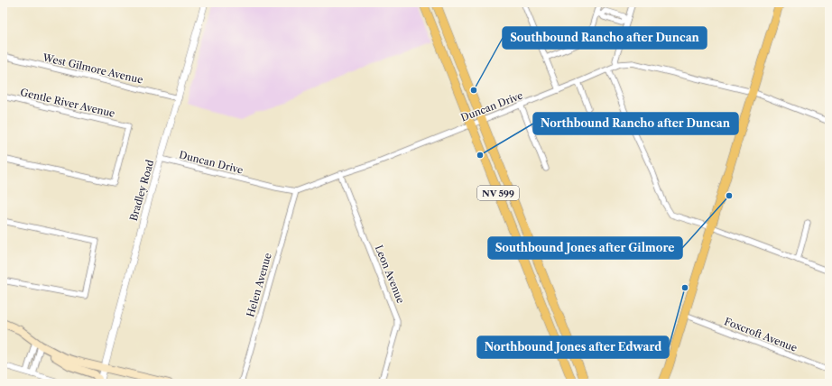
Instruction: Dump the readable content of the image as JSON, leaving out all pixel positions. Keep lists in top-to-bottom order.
{
  "streets": {
    "main road": ["NV 599"],
    "street": [
      "West Gilmore Avenue",
      "Gentle River Avenue",
      "Duncan Drive",
      "Bradley Road",
      "Leon Avenue",
      "Helen Avenue",
      "Foxcroft Avenue"
    ]
  },
  "crossings": [
    ["West Gilmore Avenue", "Bradley Road"],
    ["Duncan Drive", "Bradley Road"],
    ["Duncan Drive", "NV 599"],
    ["Duncan Drive", "Leon Avenue"],
    ["Duncan Drive", "Helen Avenue"]
  ],
  "places": [
    "Southbound Rancho after Duncan",
    "Northbound Rancho after Duncan",
    "Southbound Jones after Gilmore",
    "Northbound Jones after Edward"
  ]
}
